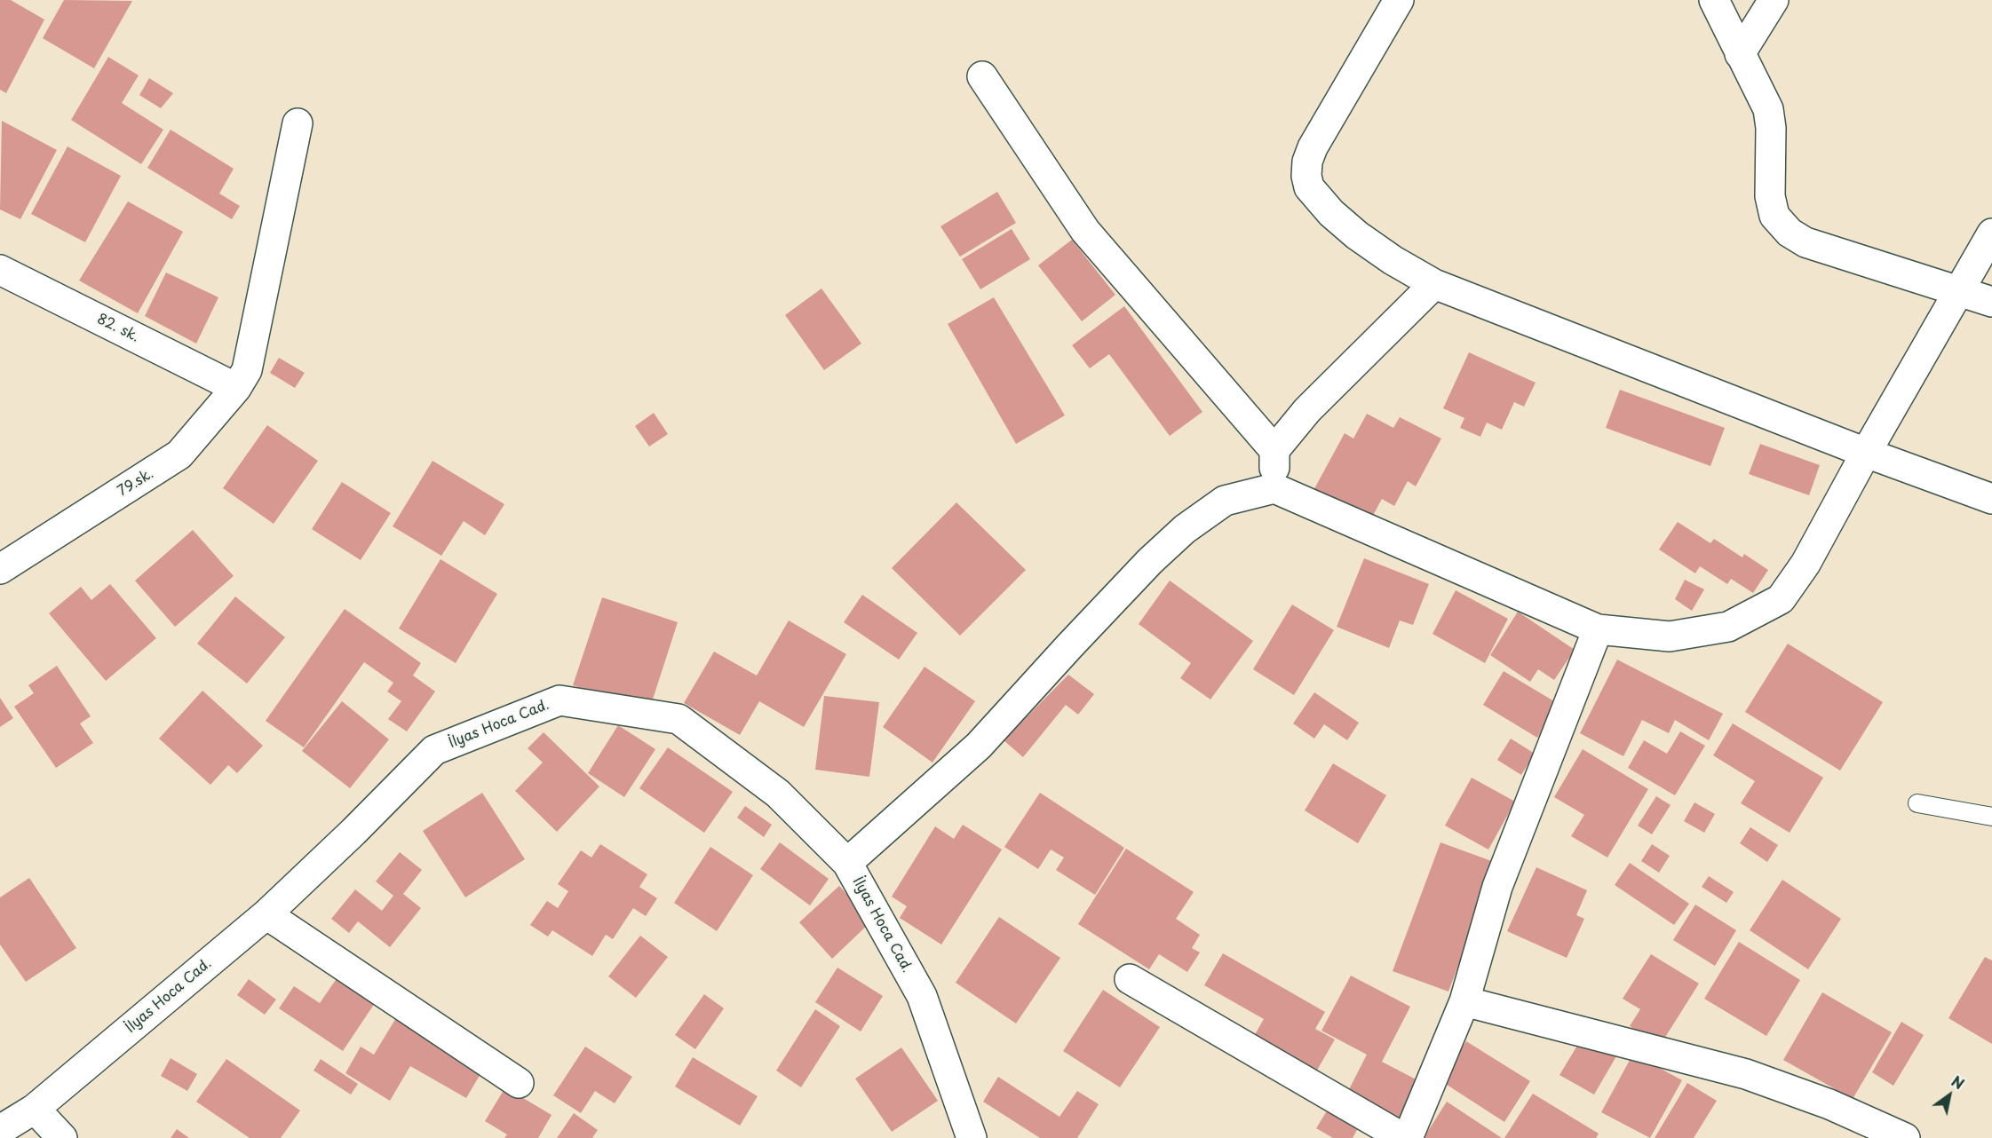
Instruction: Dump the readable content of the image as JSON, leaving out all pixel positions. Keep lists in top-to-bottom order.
{
  "streets": {
    "street": ["82. sk.", "79.sk.", "İlyas Hoca Cad."]
  },
  "crossings": [
    ["82. sk.", "79.sk."]
  ],
  "north": "top right"
}
